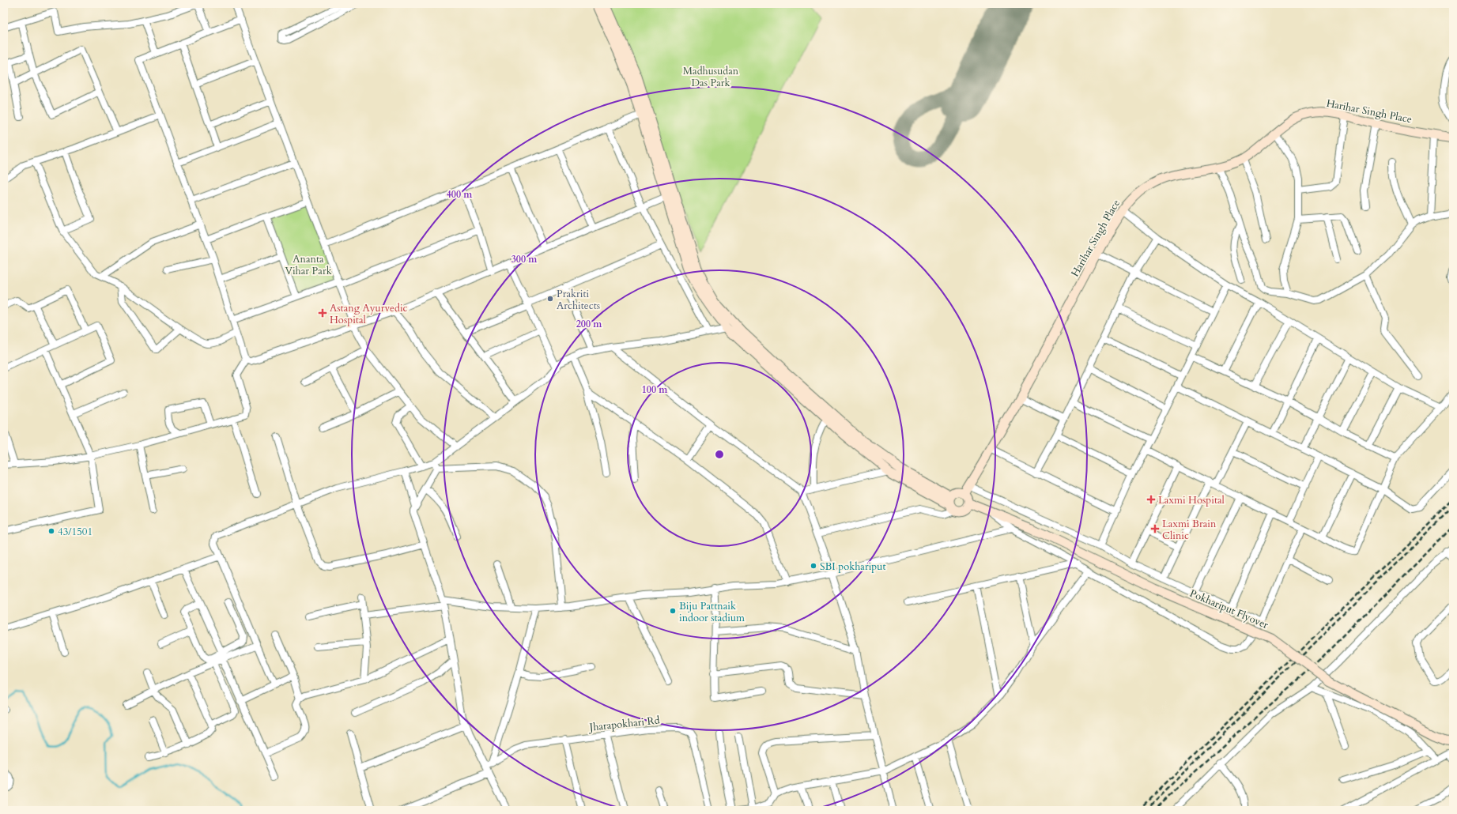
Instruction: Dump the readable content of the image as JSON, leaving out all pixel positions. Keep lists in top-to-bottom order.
{
  "streets": {
    "main road": ["Harihar Singh Place", "Pokhariput Flyover"],
    "street": ["Jharapokhari Rd"]
  },
  "parks": ["Madhusudan Das Park", "Ananta Vihar Park"],
  "places": {
    "other": [
      "Prakriti Architects",
      "43/1501",
      "SBI pokhariput",
      "Biju Pattnaik indoor stadium"
    ],
    "health": ["Astang Ayurvedic Hospital", "Laxmi Hospital", "Laxmi Brain Clinic"]
  },
  "rings": [
    "400 m",
    "300 m",
    "200 m",
    "100 m"
  ]
}
